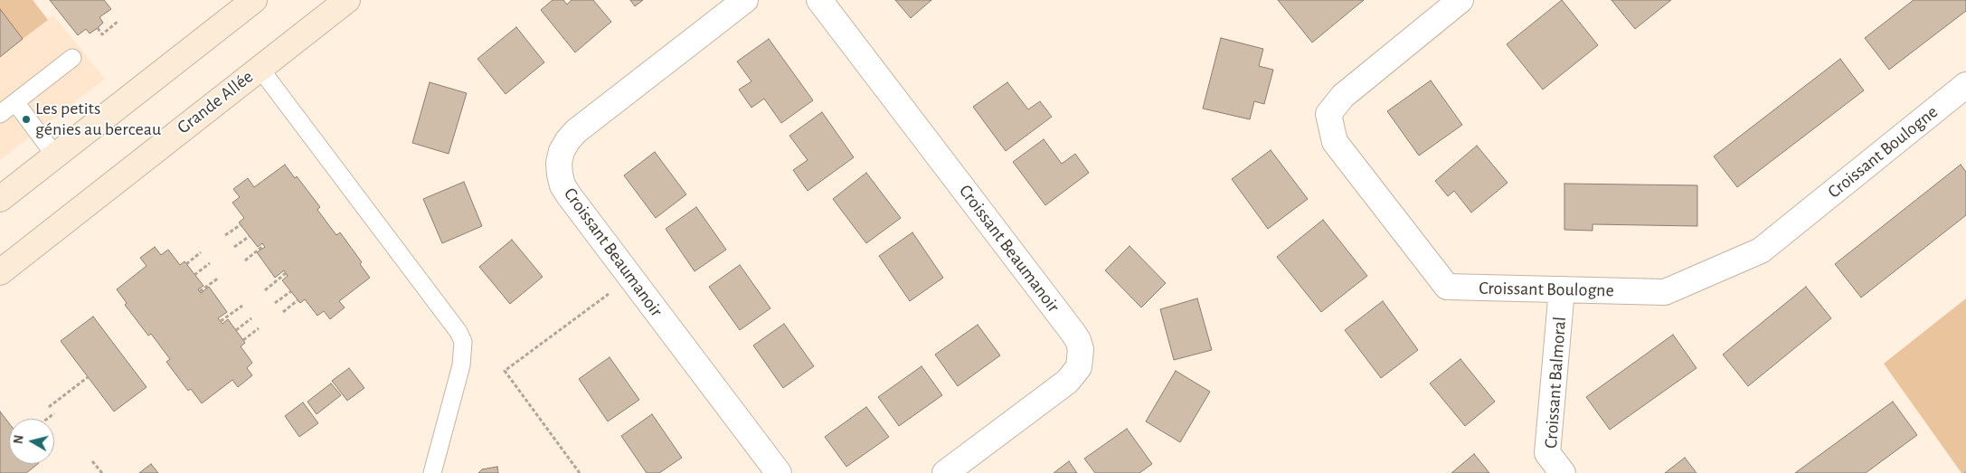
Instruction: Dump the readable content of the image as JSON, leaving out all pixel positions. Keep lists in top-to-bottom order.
{
  "streets": {
    "main road": ["Grande Allée"],
    "street": ["Croissant Boulogne", "Croissant Beaumanoir", "Croissant Balmoral"]
  },
  "crossings": [
    ["Croissant Boulogne", "Croissant Balmoral"]
  ],
  "places": ["Les petits génies au berceau"],
  "north": "left"
}
